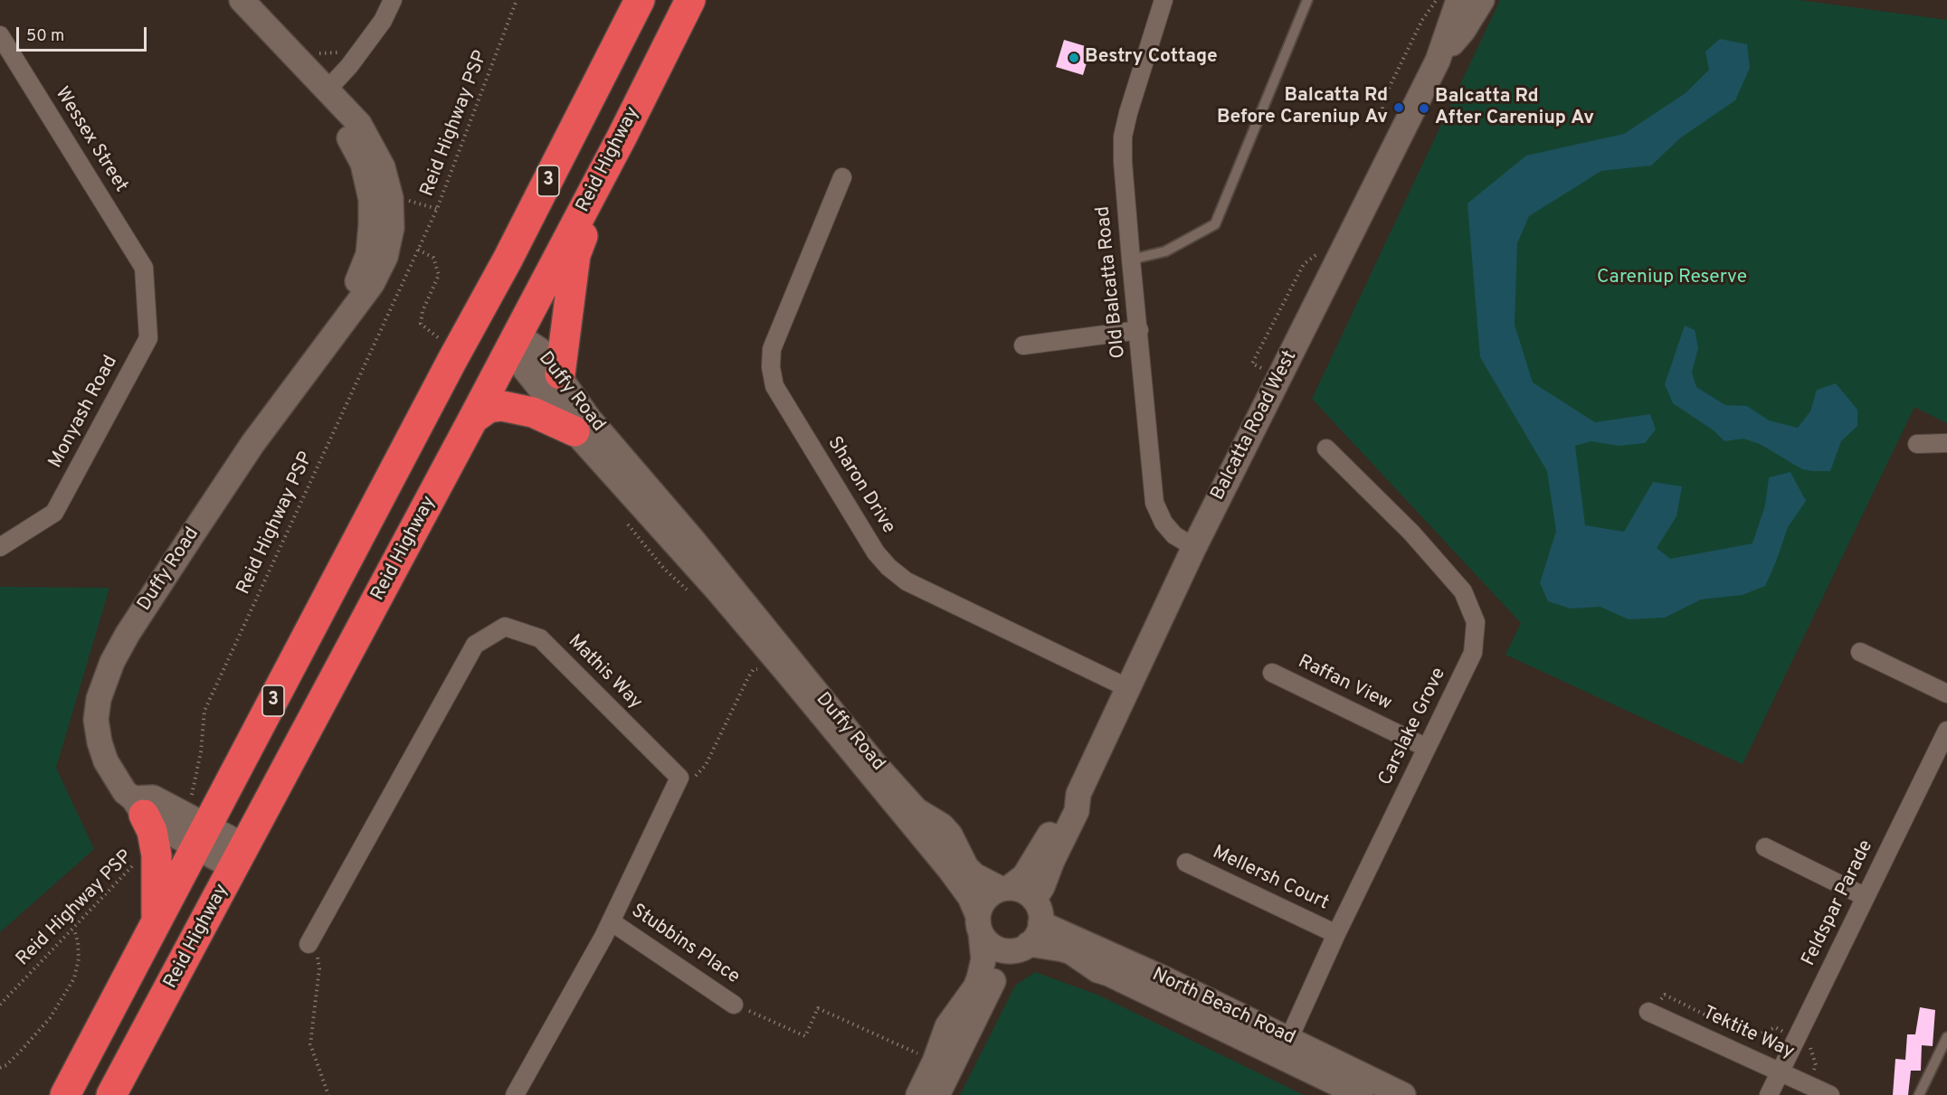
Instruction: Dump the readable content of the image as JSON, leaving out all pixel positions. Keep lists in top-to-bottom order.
{
  "streets": {
    "highway": ["Reid Highway", "3"],
    "main road": ["Duffy Road", "Balcatta Road West", "North Beach Road"],
    "street": [
      "Wessex Street",
      "Old Balcatta Road",
      "Monyash Road",
      "Sharon Drive",
      "Mathis Way",
      "Raffan View",
      "Carslake Grove",
      "Mellersh Court",
      "Feldspar Parade",
      "Stubbins Place",
      "Tektite Way"
    ],
    "path": ["Reid Highway PSP"]
  },
  "crossings": [
    ["Reid Highway PSP", "3"],
    ["Reid Highway PSP", "Duffy Road"],
    ["Wessex Street", "Monyash Road"],
    ["Reid Highway", "Duffy Road"],
    ["3", "Duffy Road"],
    ["Old Balcatta Road", "Balcatta Road West"],
    ["Duffy Road", "Balcatta Road West"],
    ["Duffy Road", "North Beach Road"],
    ["Balcatta Road West", "Sharon Drive"],
    ["Balcatta Road West", "North Beach Road"],
    ["Raffan View", "Carslake Grove"],
    ["Carslake Grove", "Mellersh Court"],
    ["Carslake Grove", "North Beach Road"],
    ["Feldspar Parade", "Tektite Way"]
  ],
  "parks": ["Careniup Reserve"],
  "places": ["Bestry Cottage", "Balcatta Rd Before Careniup Av", "Balcatta Rd After Careniup Av"],
  "scale_bar": "50 m"
}
